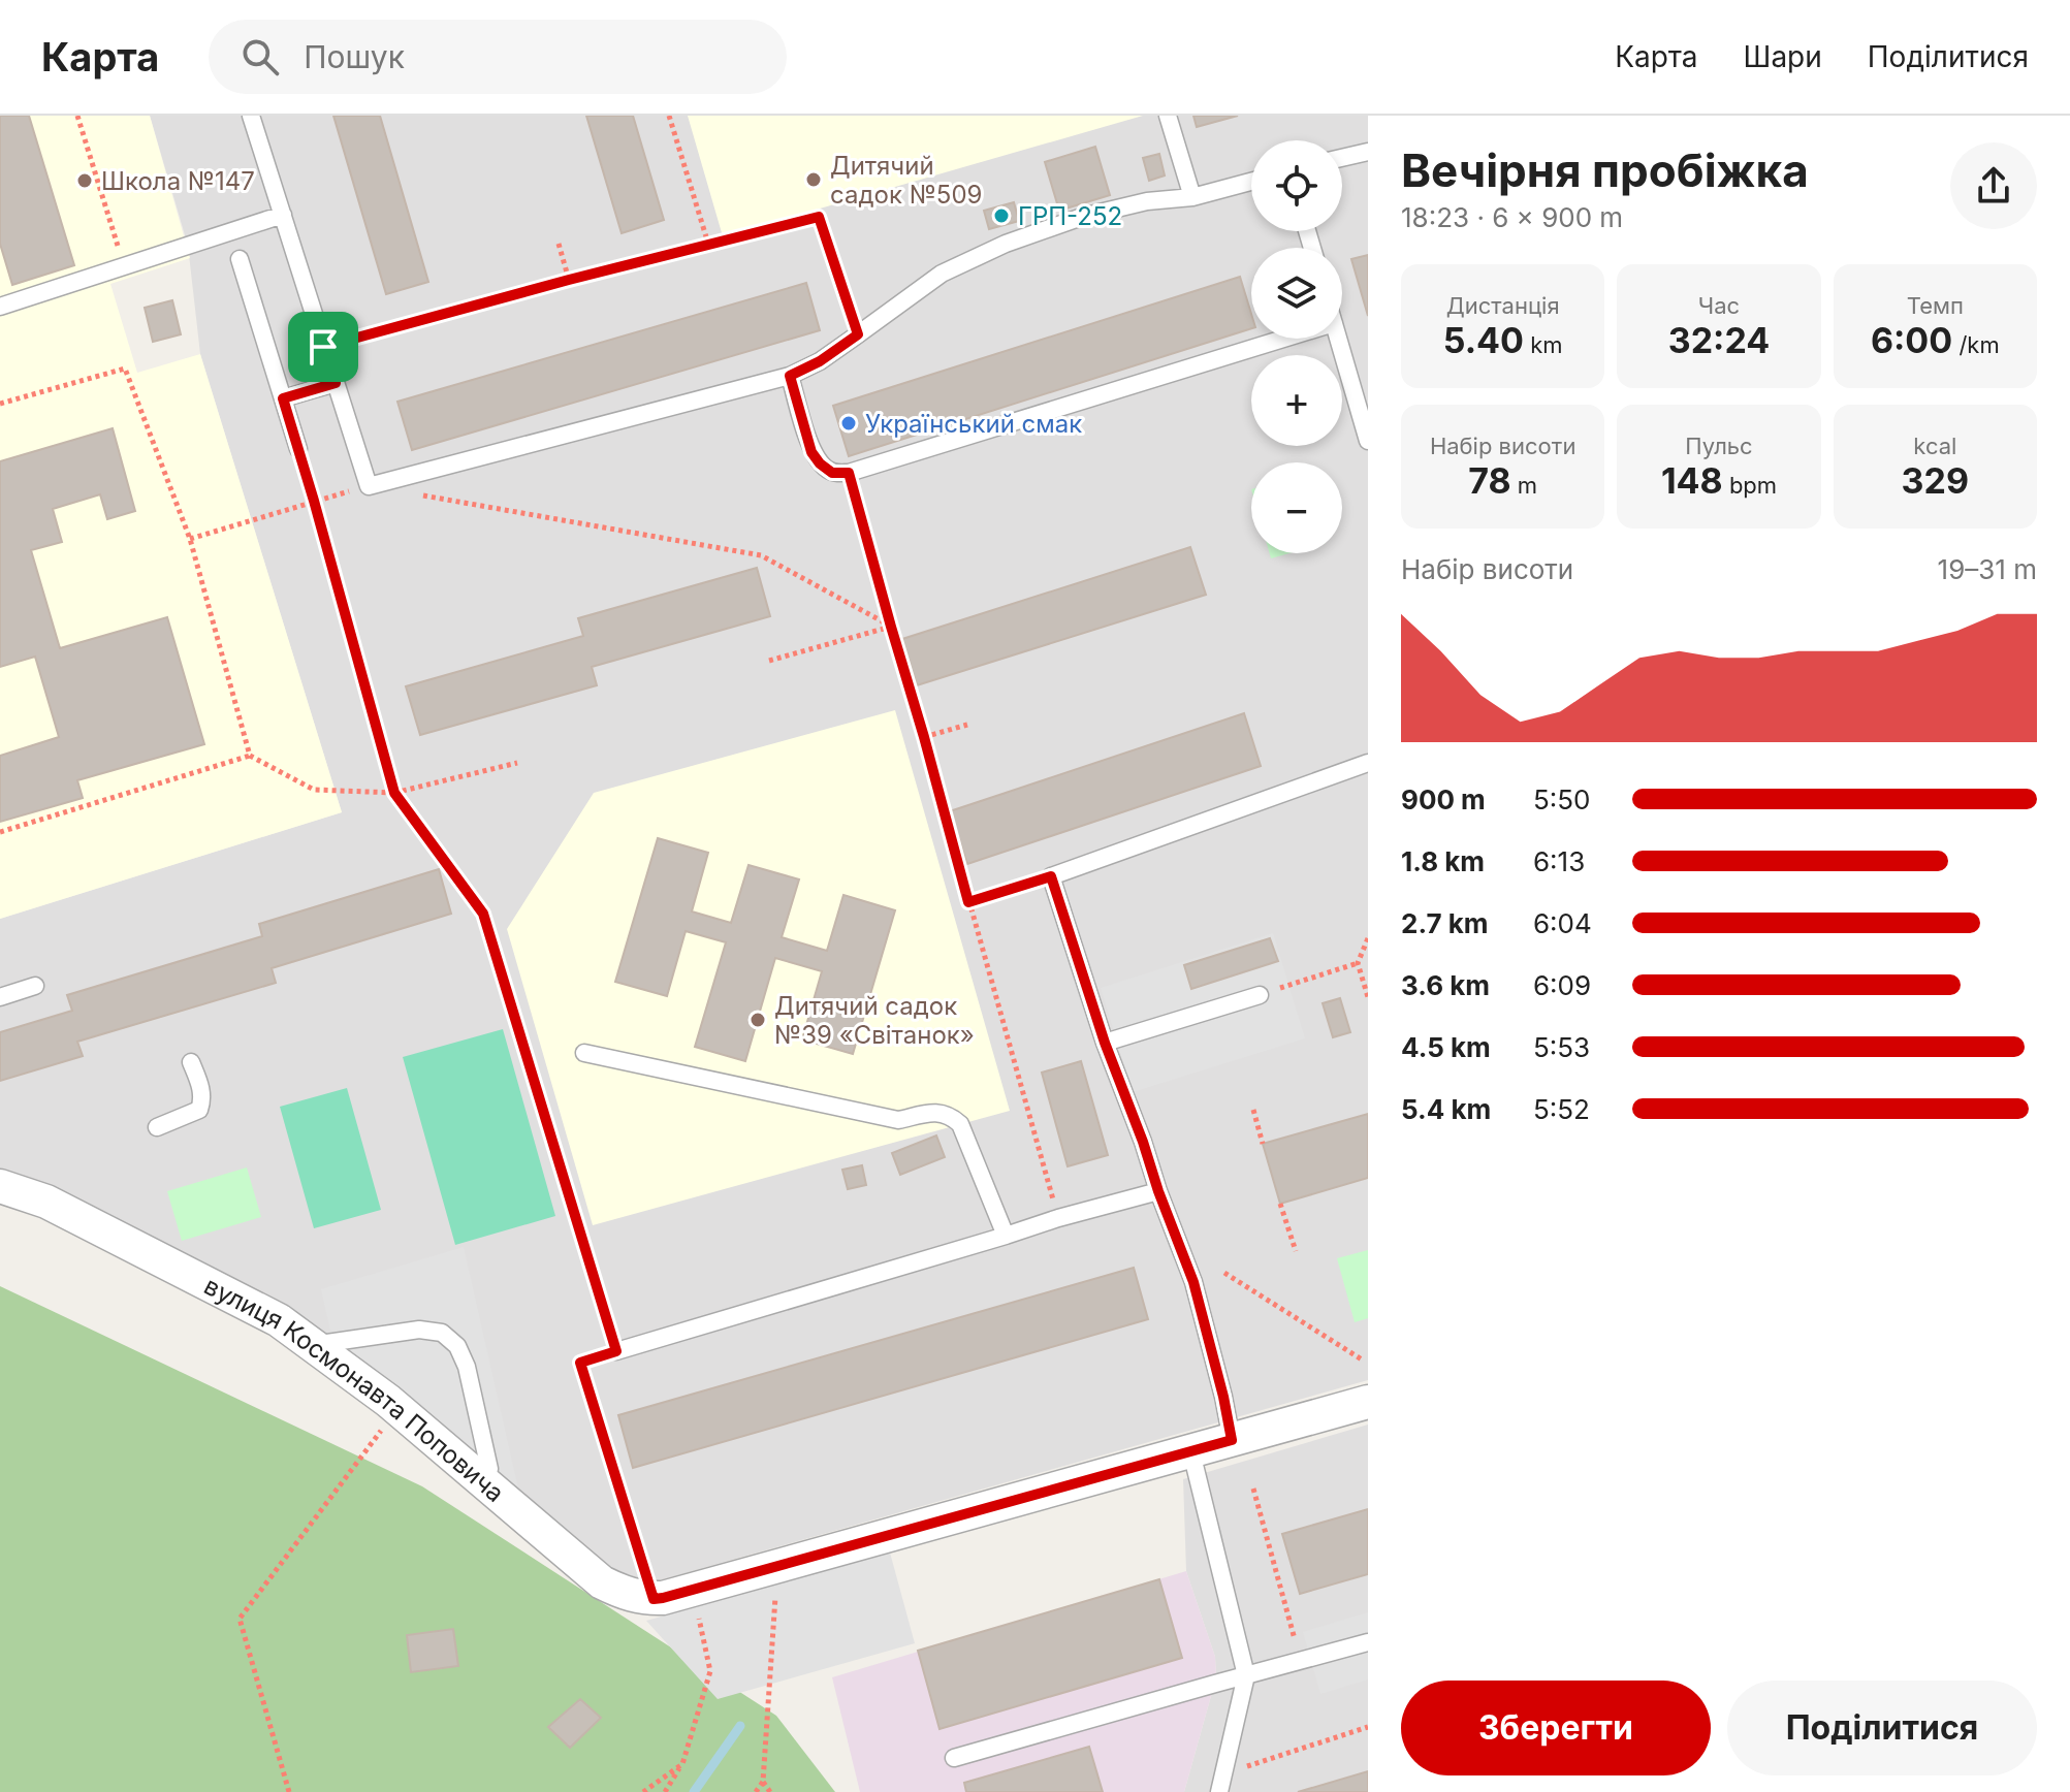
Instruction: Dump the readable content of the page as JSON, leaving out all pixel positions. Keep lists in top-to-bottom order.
{
  "streets": {
    "street": ["вулиця Космонавта Поповича"]
  },
  "places": [
    "Дитячий садок №509",
    "Школа №147",
    "ГРП-252",
    "Український смак",
    "Дитячий садок №39 «Світанок»"
  ],
  "page": {
    "header": "Карта",
    "search": "Пошук",
    "nav": ["Карта", "Шари", "Поділитися"],
    "heading": ["Вечірня пробіжка", "18:23 · 6 × 900 m"],
    "map_buttons": ["+", "−"],
    "stats": [
      ["Дистанція", "5.40 km"],
      ["Час", "32:24"],
      ["Темп", "6:00 /km"],
      ["Набір висоти", "78 m"],
      ["Пульс", "148 bpm"],
      ["kcal", "329"]
    ],
    "chart": ["Набір висоти", "19–31 m"],
    "list": [
      {
        "name": "900 m",
        "note": "5:50"
      },
      {
        "name": "1.8 km",
        "note": "6:13"
      },
      {
        "name": "2.7 km",
        "note": "6:04"
      },
      {
        "name": "3.6 km",
        "note": "6:09"
      },
      {
        "name": "4.5 km",
        "note": "5:53"
      },
      {
        "name": "5.4 km",
        "note": "5:52"
      }
    ],
    "buttons": ["Зберегти", "Поділитися"]
  }
}
